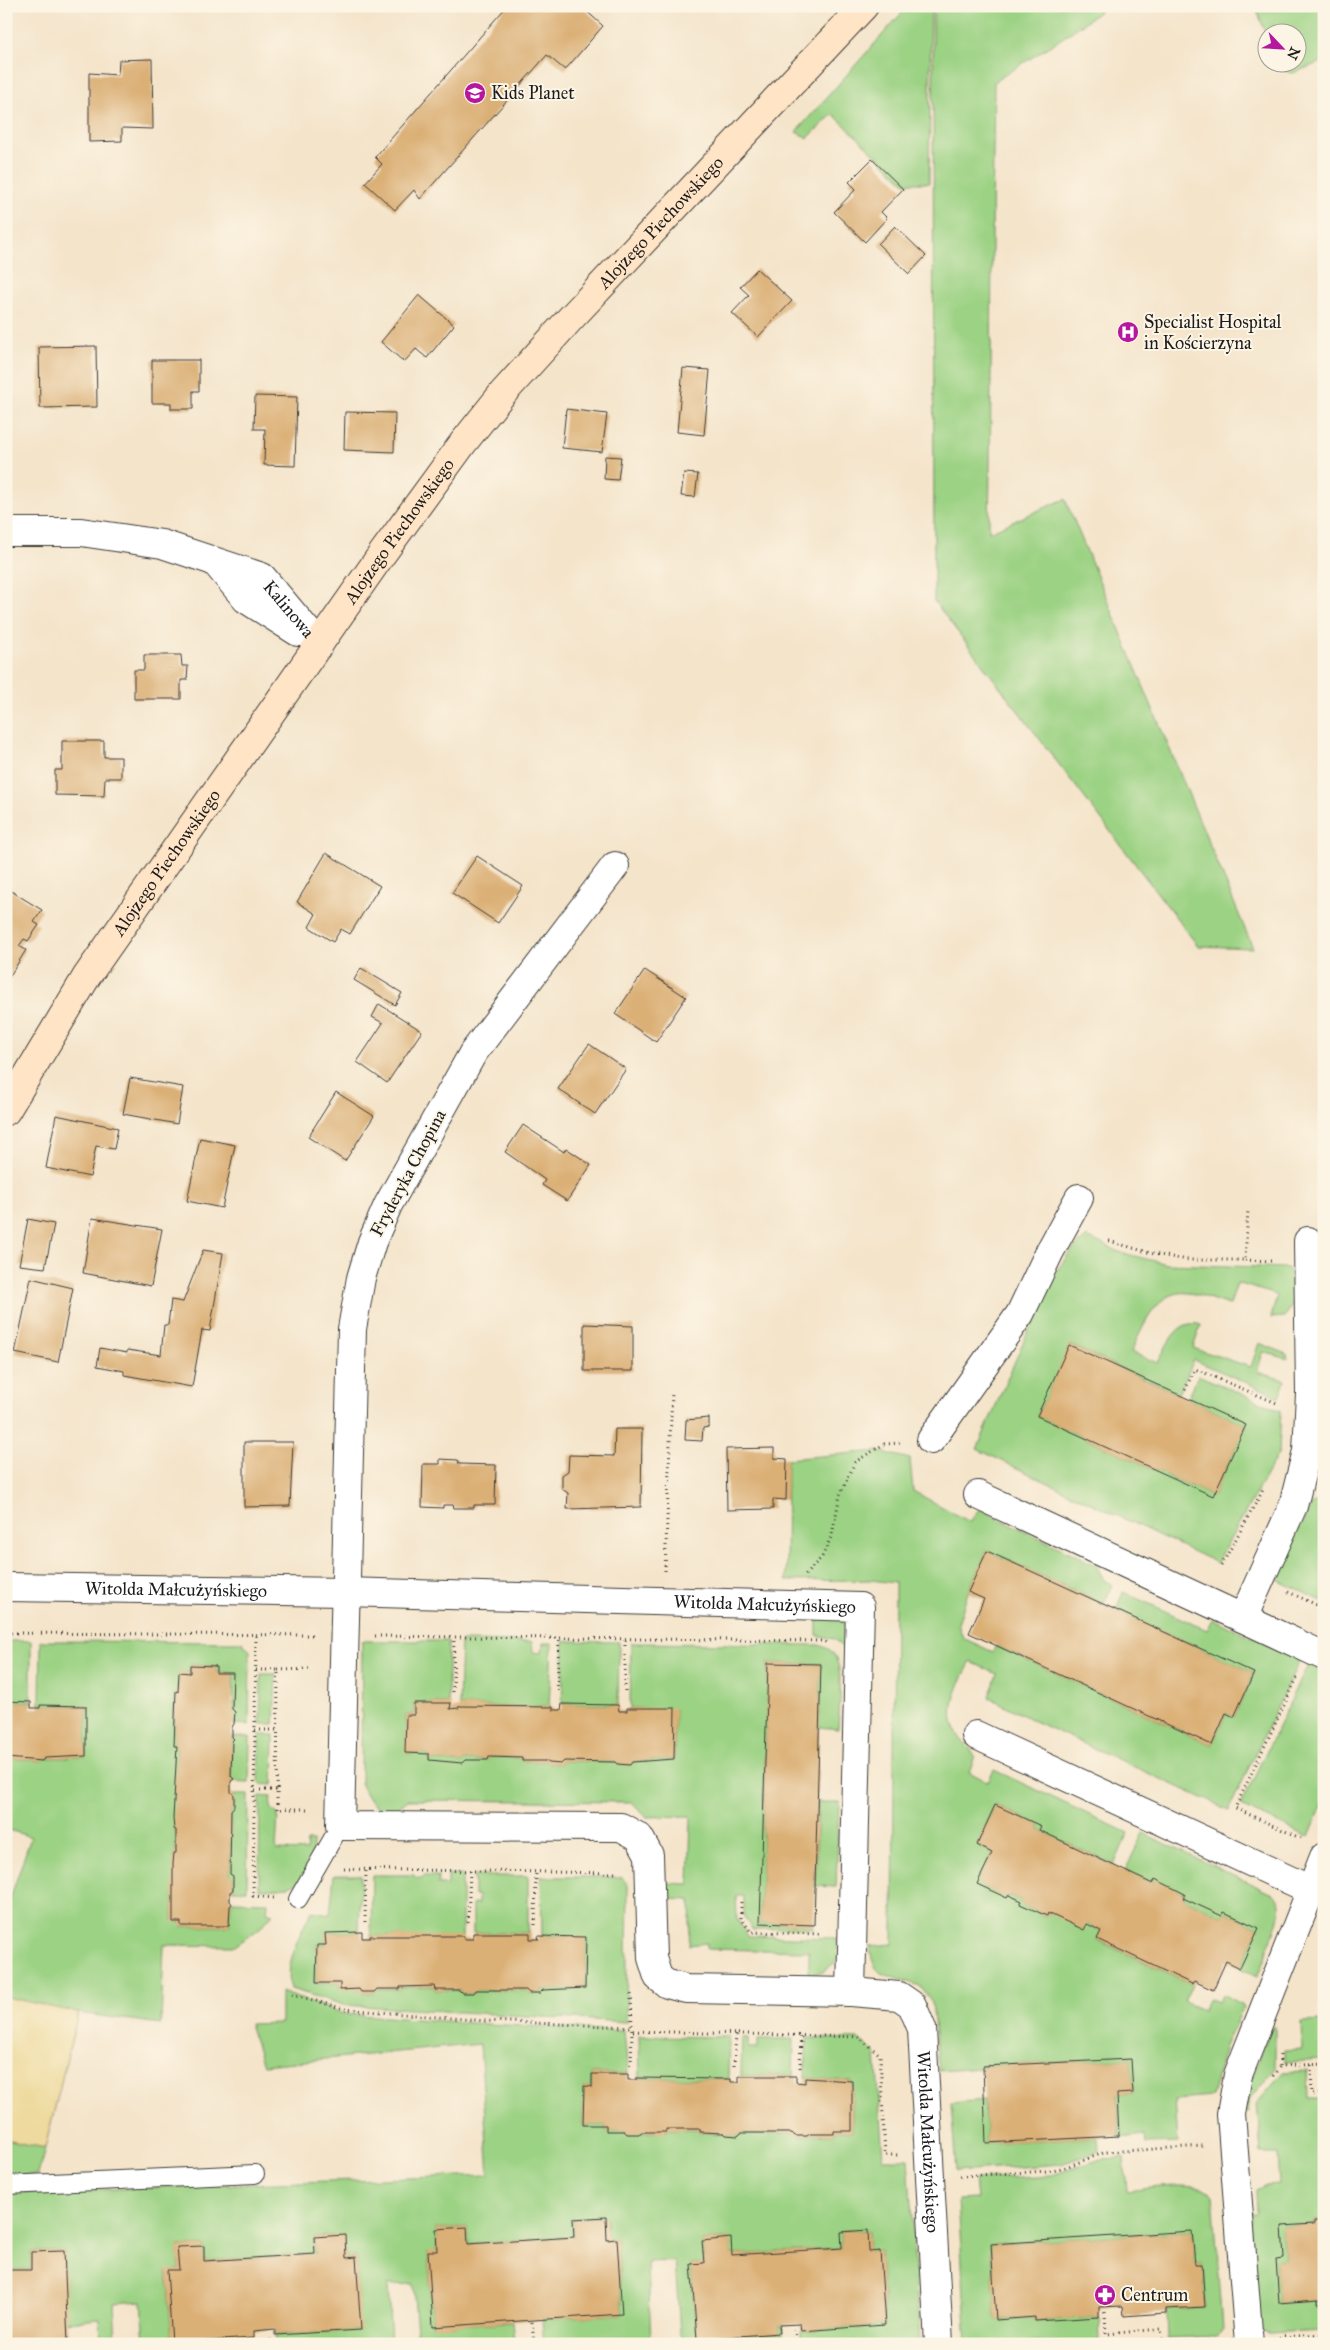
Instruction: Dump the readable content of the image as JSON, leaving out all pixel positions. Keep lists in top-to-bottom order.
{
  "streets": {
    "street": [
      "Alojzego Piechowskiego",
      "Kalinowa",
      "Fryderyka Chopina",
      "Witolda Małcużyńskiego"
    ]
  },
  "crossings": [
    ["Alojzego Piechowskiego", "Kalinowa"],
    ["Fryderyka Chopina", "Witolda Małcużyńskiego"]
  ],
  "places": {
    "school or university": ["Kids Planet"],
    "hospital": ["Specialist Hospital in Kościerzyna"],
    "pharmacy": ["Centrum"]
  },
  "north": "bottom right"
}
